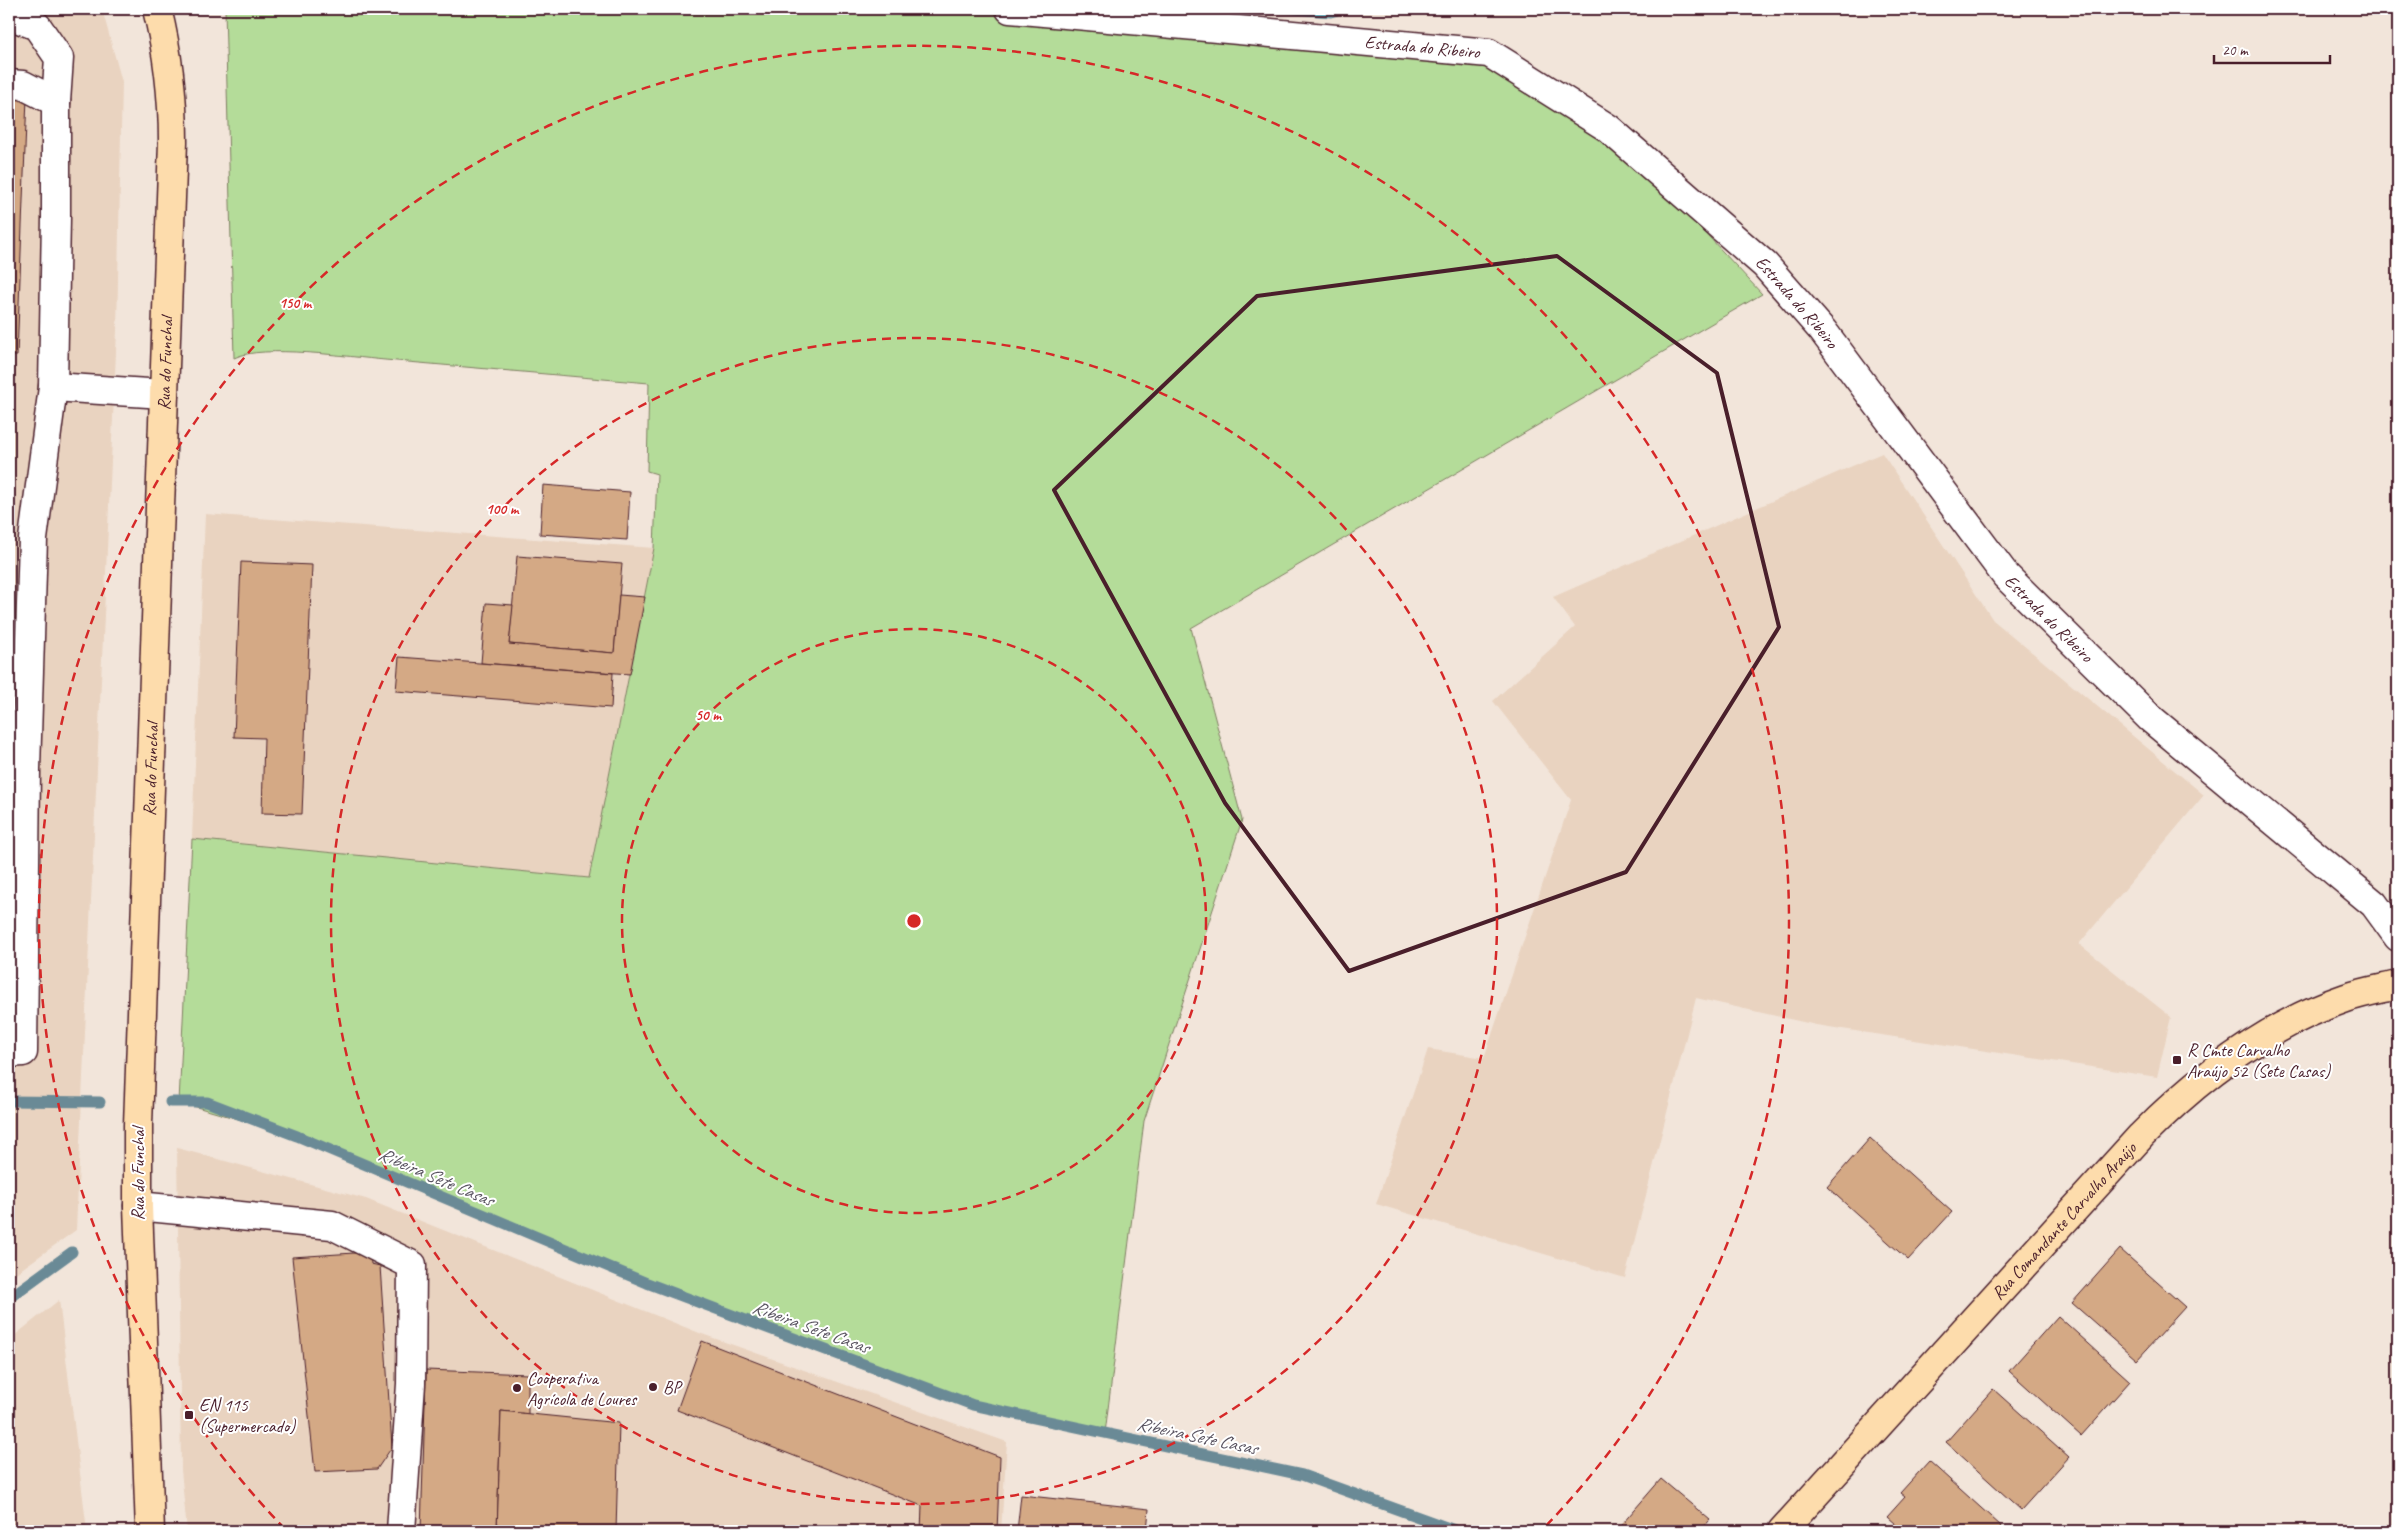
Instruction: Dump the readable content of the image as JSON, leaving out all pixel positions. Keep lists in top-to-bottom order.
{
  "streets": {
    "main road": ["Rua do Funchal", "Rua Comandante Carvalho Araújo"],
    "street": ["Estrada do Ribeiro"]
  },
  "water": ["Ribeira Sete Casas"],
  "places": {
    "transit": ["R Cmte Carvalho Araújo 52 (Sete Casas)", "EN 115 (Supermercado)"],
    "other": ["BP", "Cooperativa Agrícola de Loures"]
  },
  "scale_bar": "20 m",
  "rings": ["150 m", "100 m", "50 m"]
}
